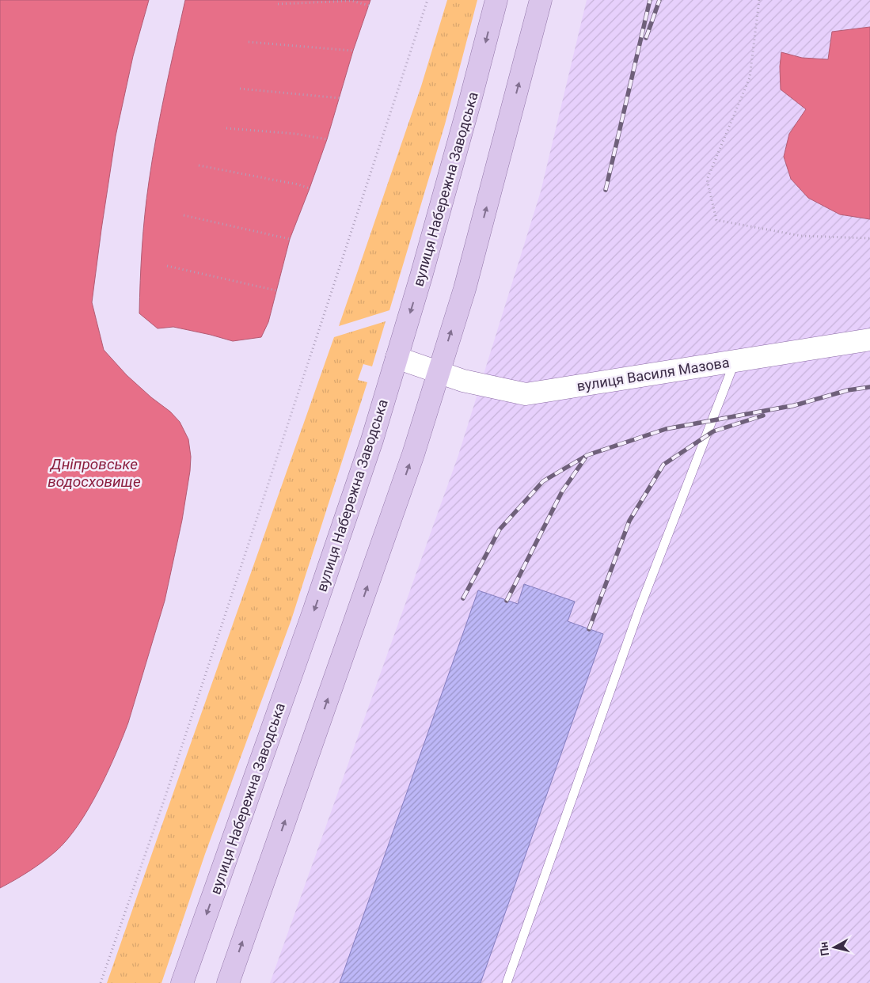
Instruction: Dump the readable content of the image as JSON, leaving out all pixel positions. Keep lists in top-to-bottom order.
{
  "streets": {
    "main road": ["вулиця Набережна Заводська"],
    "street": ["вулиця Василя Мазова"]
  },
  "crossings": [
    ["вулиця Набережна Заводська", "вулиця Василя Мазова"]
  ],
  "water": ["Дніпровське водосховище"],
  "north": "left"
}
